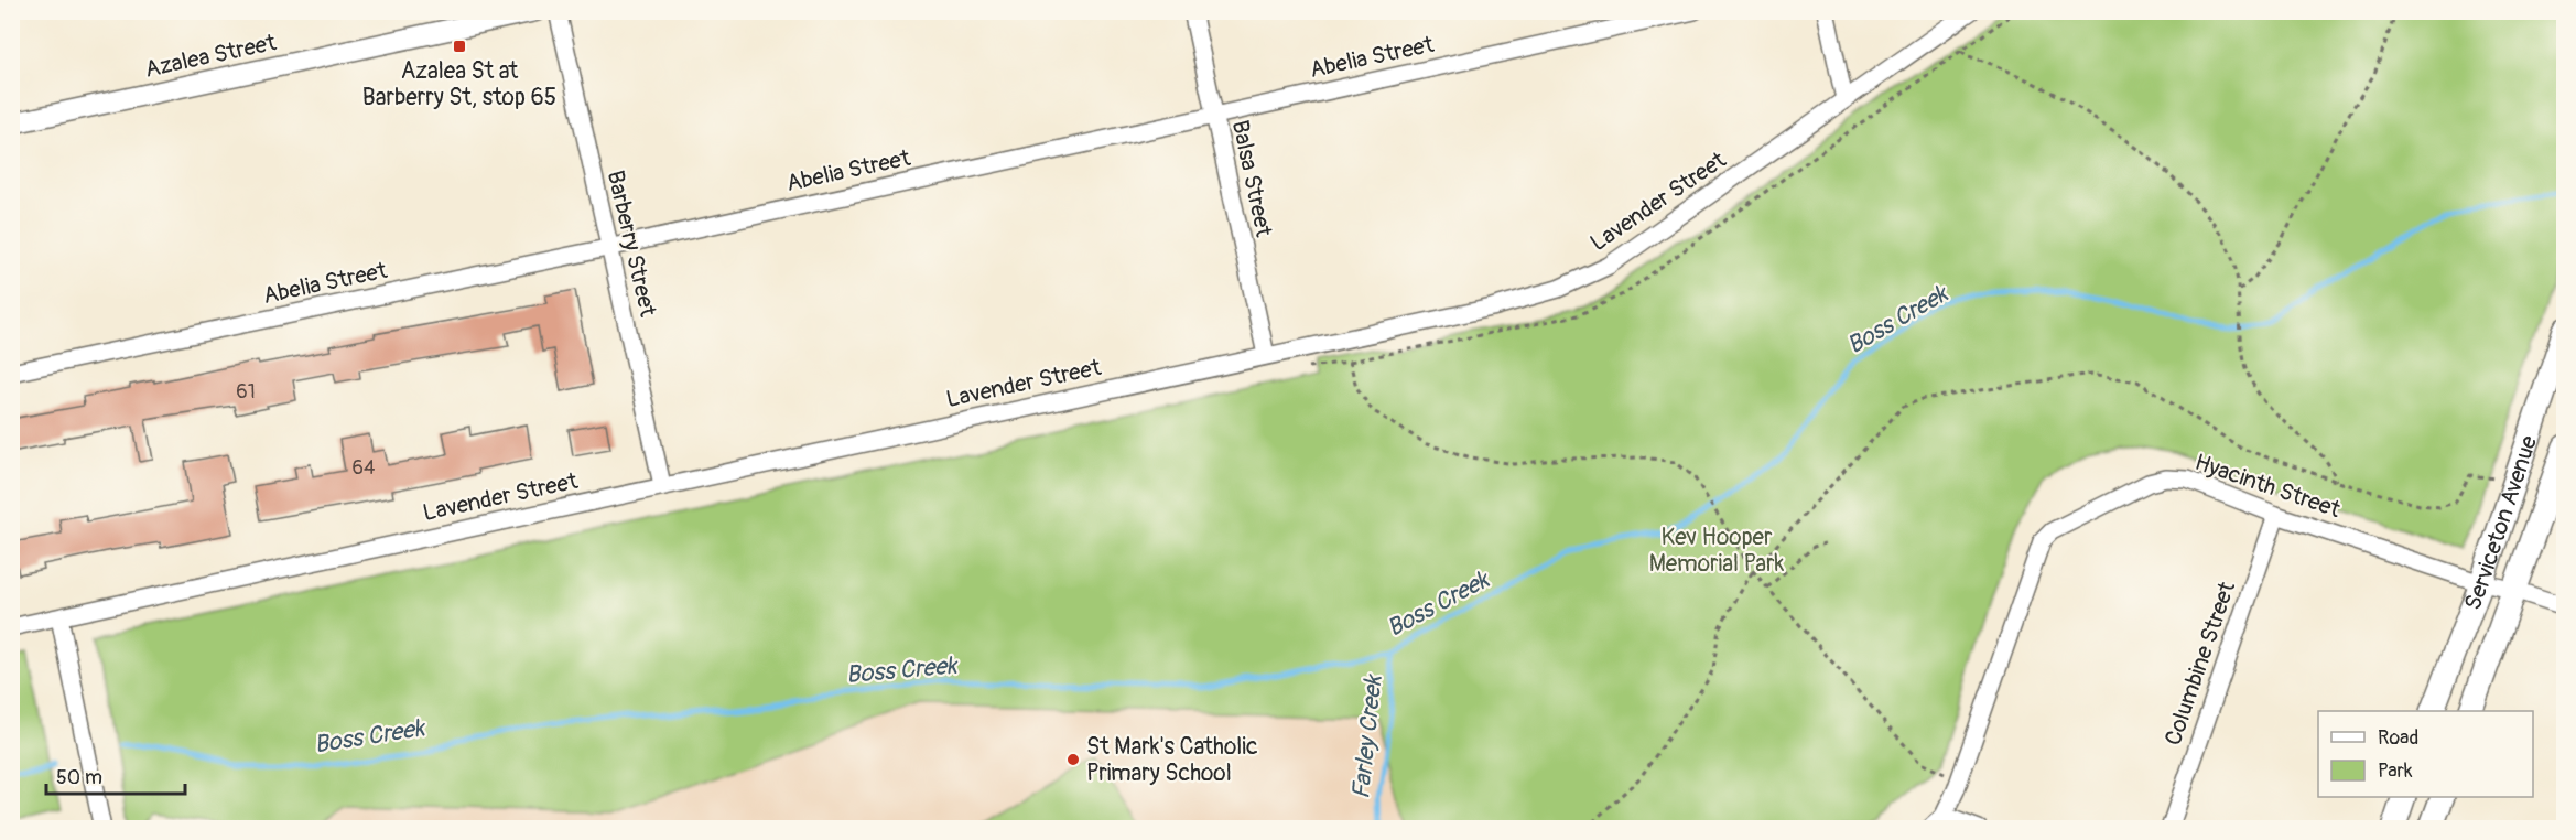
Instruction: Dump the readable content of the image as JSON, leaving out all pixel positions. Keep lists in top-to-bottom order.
{
  "streets": {
    "main road": ["Serviceton Avenue"],
    "street": [
      "Azalea Street",
      "Abelia Street",
      "Balsa Street",
      "Lavender Street",
      "Barberry Street",
      "Hyacinth Street",
      "Columbine Street"
    ]
  },
  "crossings": [
    ["Abelia Street", "Balsa Street"],
    ["Abelia Street", "Barberry Street"],
    ["Balsa Street", "Lavender Street"],
    ["Lavender Street", "Barberry Street"],
    ["Hyacinth Street", "Serviceton Avenue"],
    ["Hyacinth Street", "Columbine Street"]
  ],
  "water": ["Boss Creek", "Farley Creek"],
  "parks": ["Kev Hooper Memorial Park"],
  "places": {
    "transit": ["Azalea St at Barberry St, stop 65"],
    "other": ["St Mark's Catholic Primary School"]
  },
  "house_numbers": ["61", "64"],
  "legend": ["Road", "Park"],
  "scale_bar": "50 m"
}
